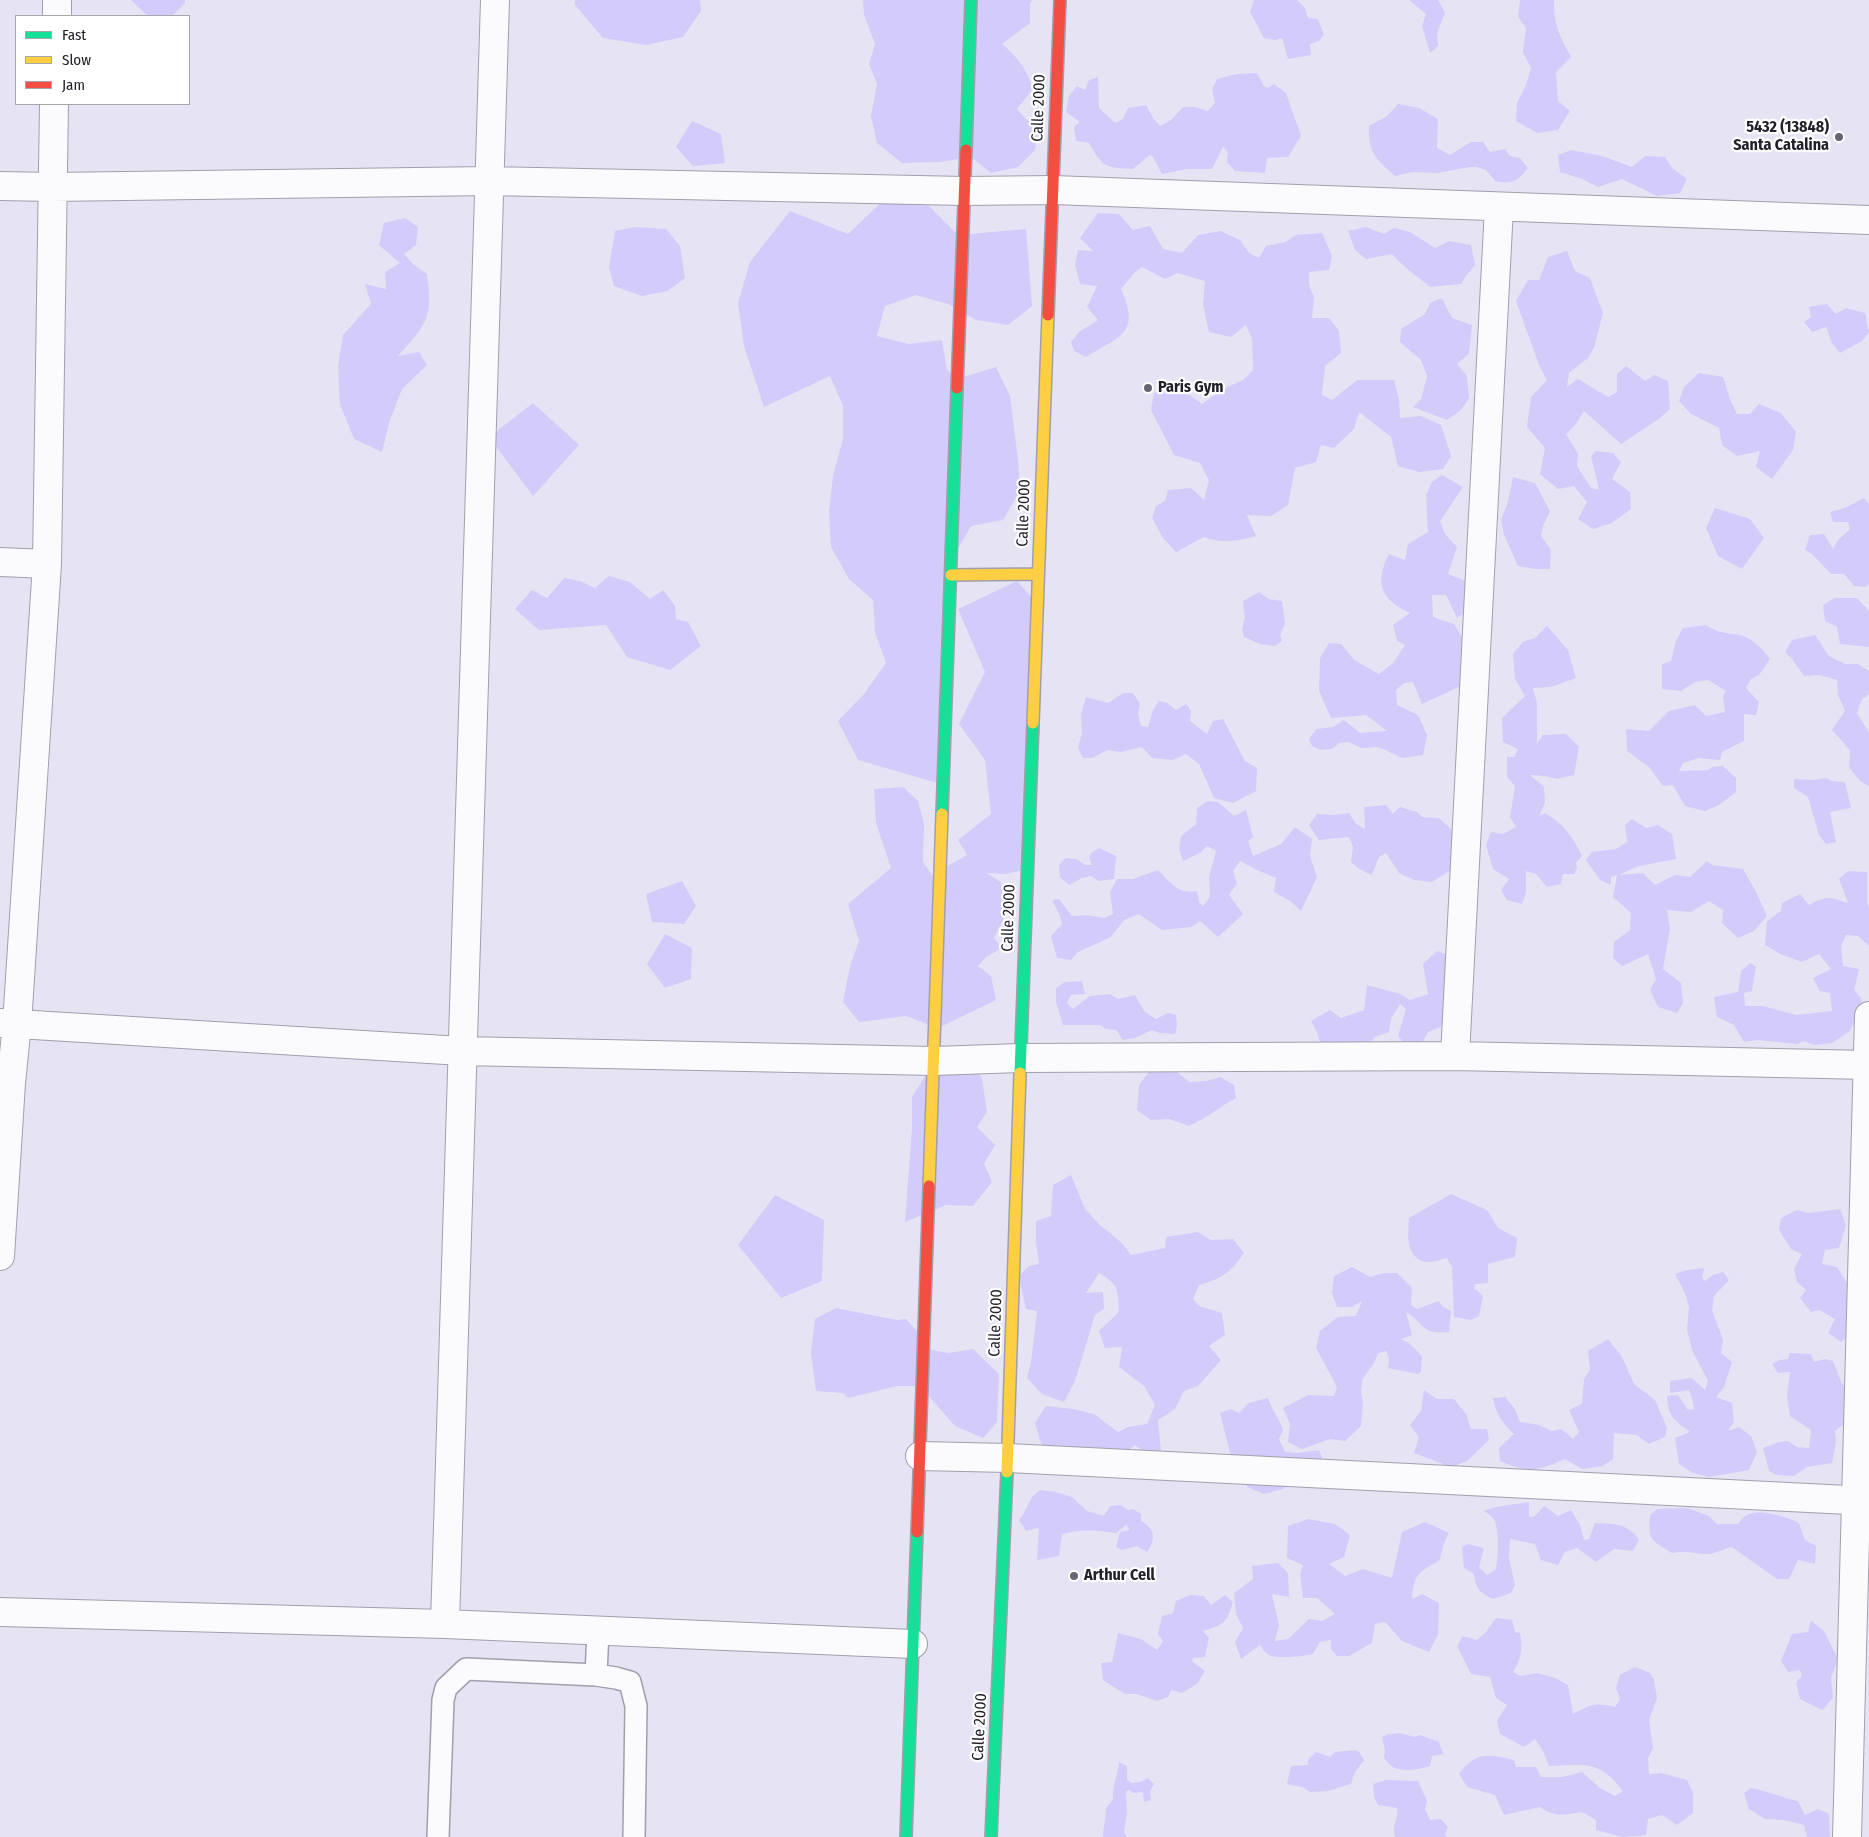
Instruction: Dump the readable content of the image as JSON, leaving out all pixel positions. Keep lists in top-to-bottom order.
{
  "streets": {
    "street": ["Calle 2000"]
  },
  "places": ["5432 (13848) Santa Catalina", "Paris Gym", "Arthur Cell"],
  "legend": ["Fast", "Slow", "Jam"]
}
